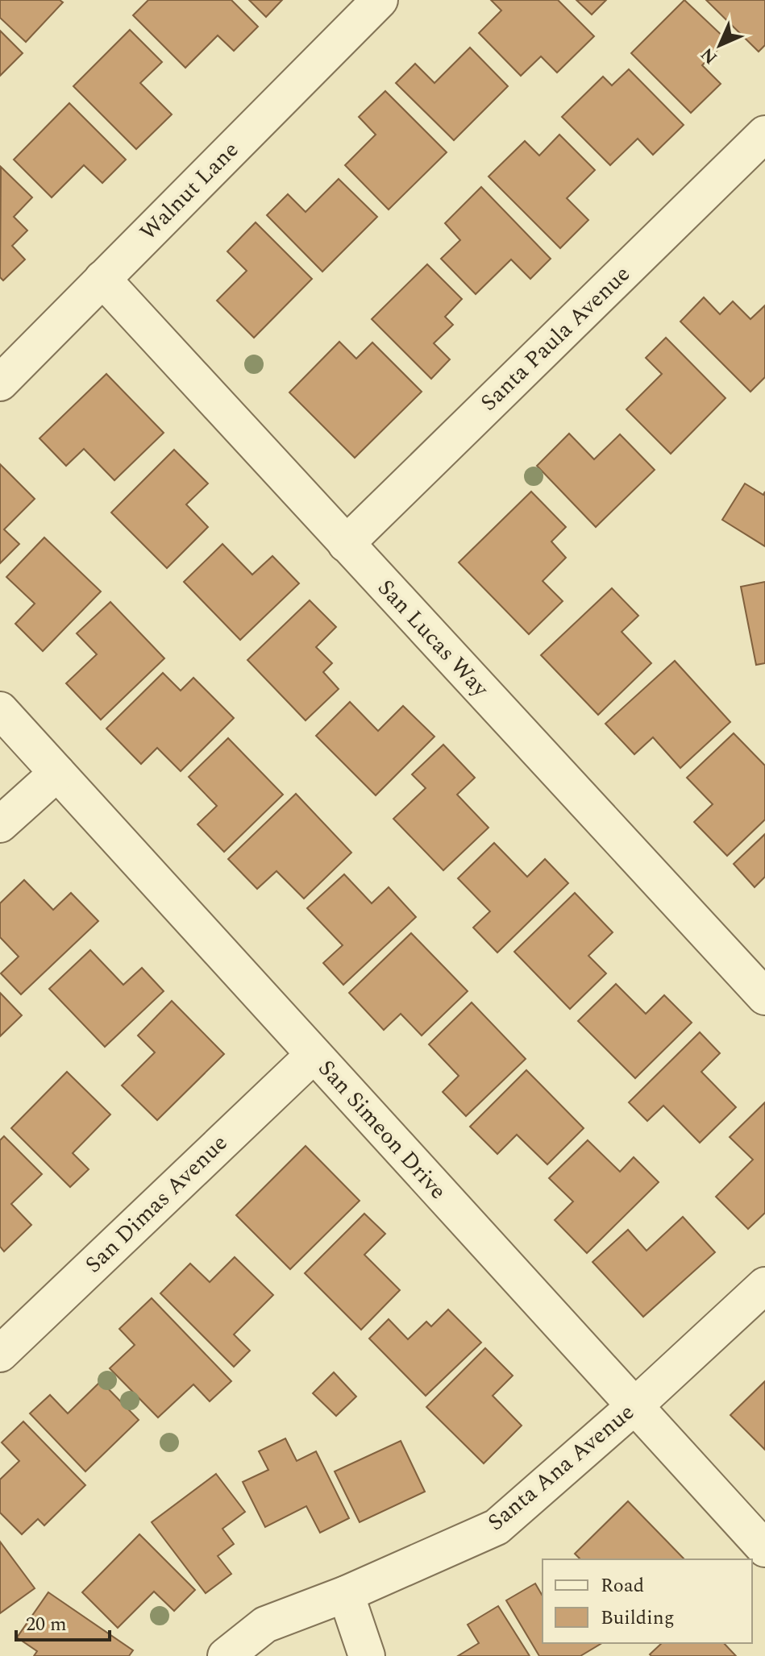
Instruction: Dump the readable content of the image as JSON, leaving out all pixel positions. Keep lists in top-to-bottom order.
{
  "streets": {
    "street": [
      "Walnut Lane",
      "Santa Paula Avenue",
      "San Lucas Way",
      "San Simeon Drive",
      "San Dimas Avenue",
      "Santa Ana Avenue"
    ]
  },
  "crossings": [
    ["Walnut Lane", "San Lucas Way"],
    ["Santa Paula Avenue", "San Lucas Way"],
    ["San Simeon Drive", "San Dimas Avenue"],
    ["San Simeon Drive", "Santa Ana Avenue"]
  ],
  "legend": ["Road", "Building"],
  "scale_bar": "20 m",
  "north": "bottom left"
}
